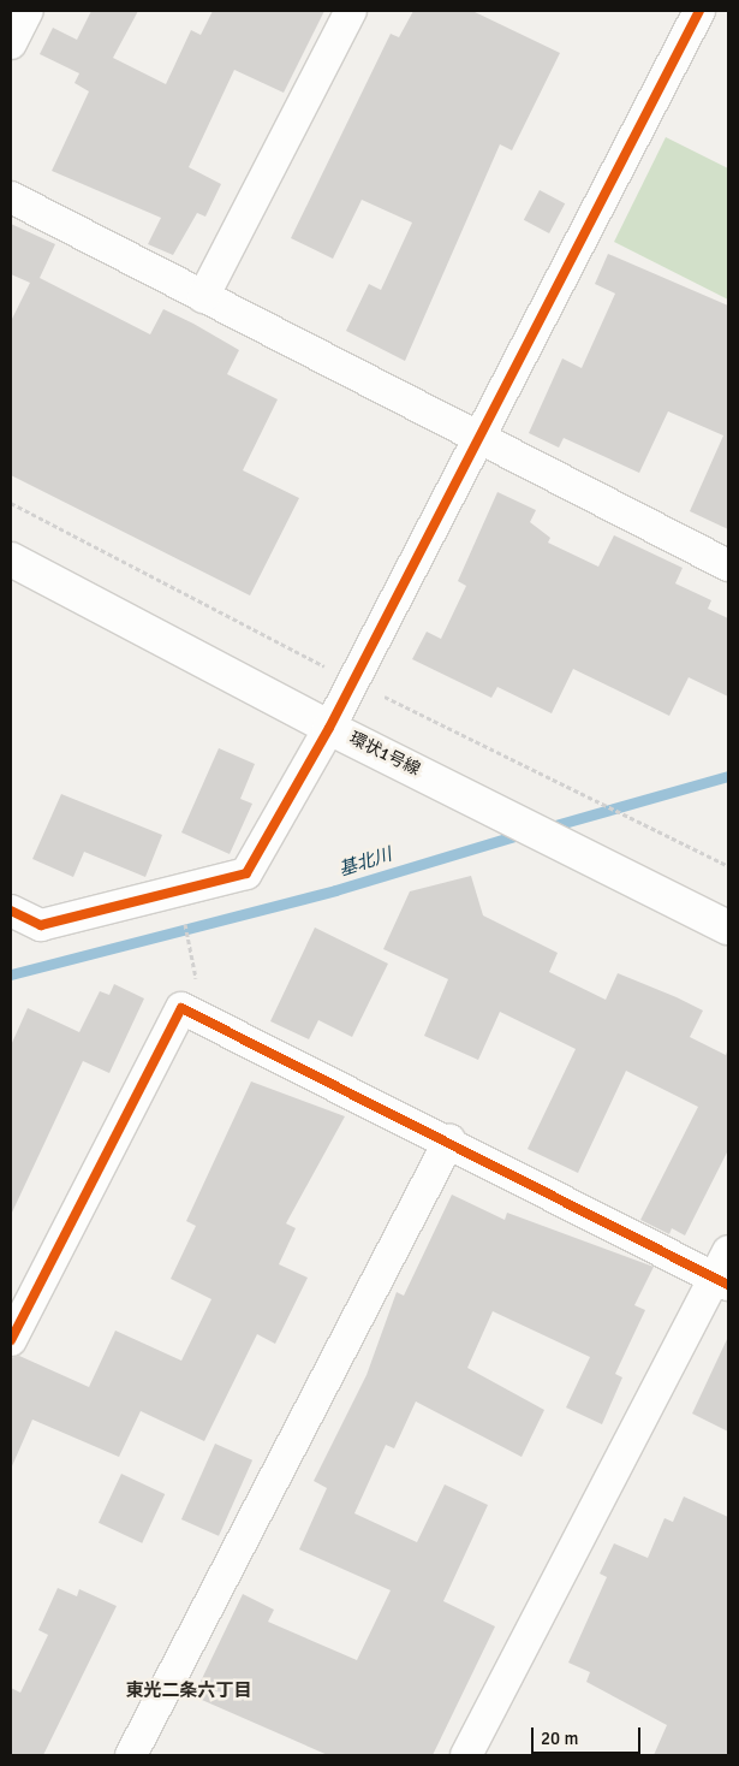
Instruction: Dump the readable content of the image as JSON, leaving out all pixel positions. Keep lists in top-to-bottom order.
{
  "streets": {
    "main road": ["環状1号線"]
  },
  "districts": ["東光二条六丁目"],
  "water": ["基北川"],
  "scale_bar": "20 m"
}
